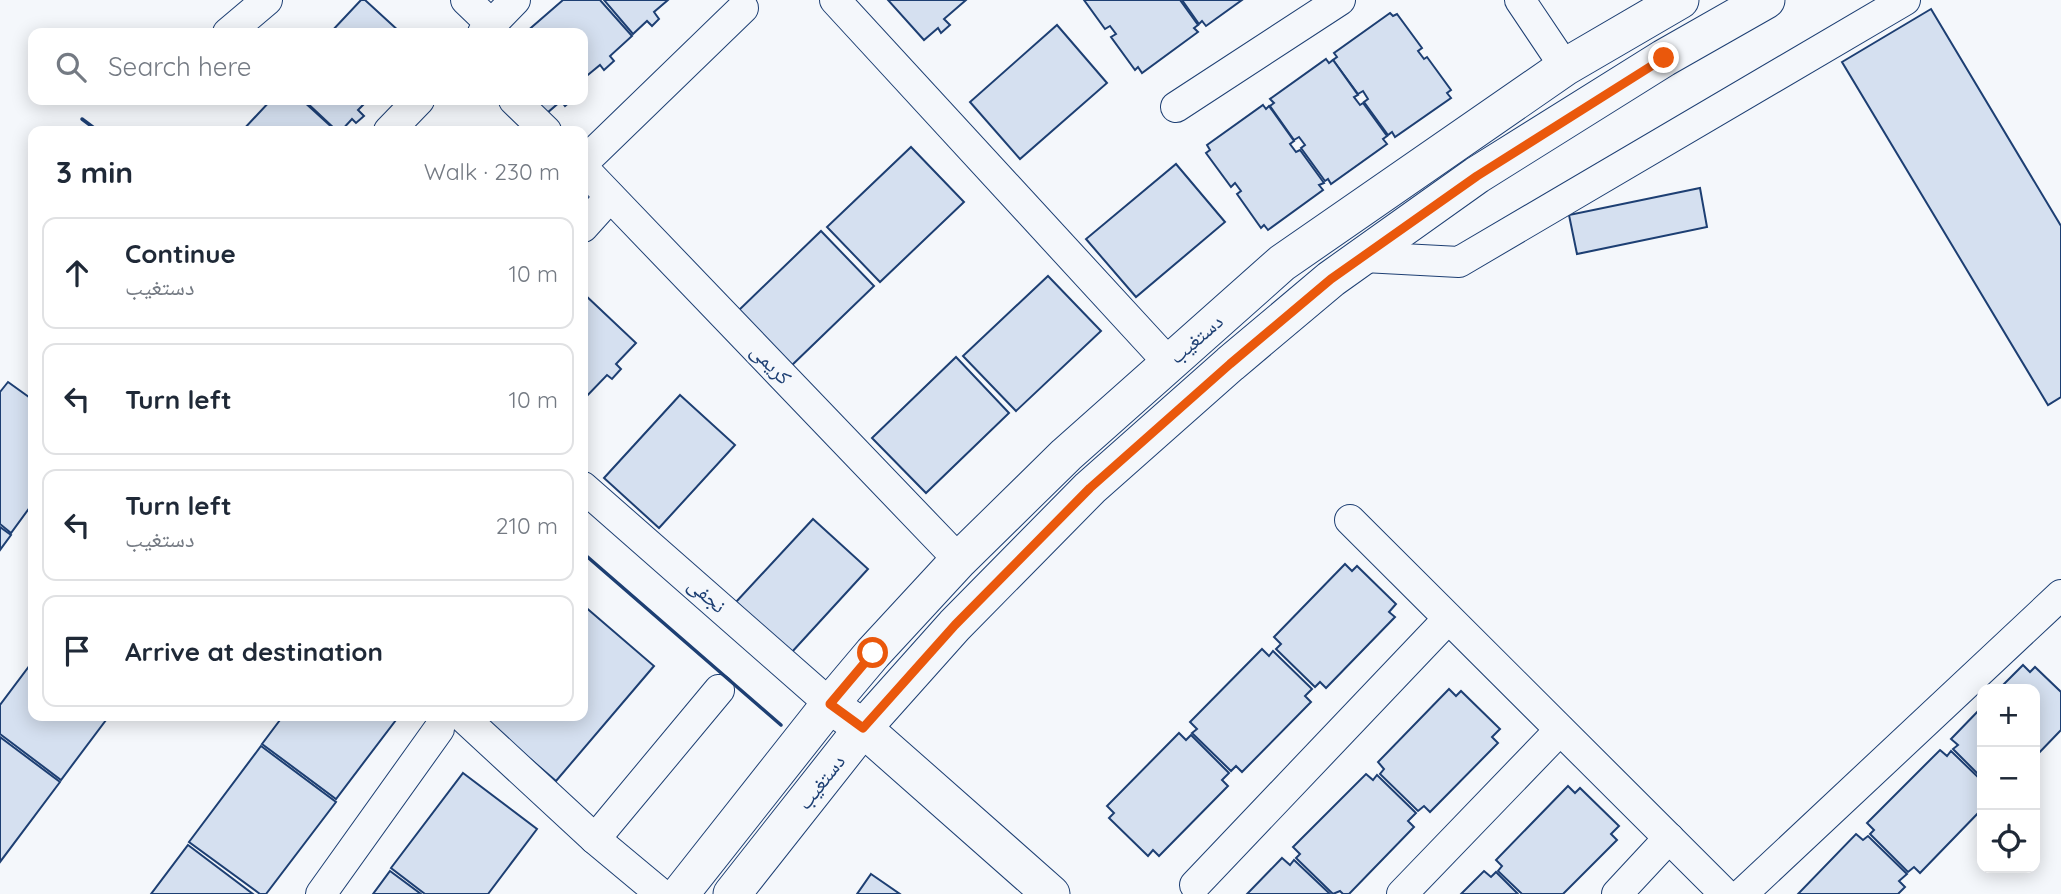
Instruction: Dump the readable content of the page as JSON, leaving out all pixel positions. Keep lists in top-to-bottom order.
{
  "streets": {
    "street": ["دستغیب", "کریمی", "نجفی"]
  },
  "crossings": [
    ["دستغیب", "کریمی"],
    ["دستغیب", "نجفی"]
  ],
  "page": {
    "search": "Search here",
    "heading": ["3 min", "Walk · 230 m"],
    "list": [
      ["Continue", "دستغیب", "10 m"],
      ["Turn left", "10 m"],
      ["Turn left", "دستغیب", "210 m"],
      "Arrive at destination"
    ],
    "map_buttons": ["+", "−"]
  }
}
